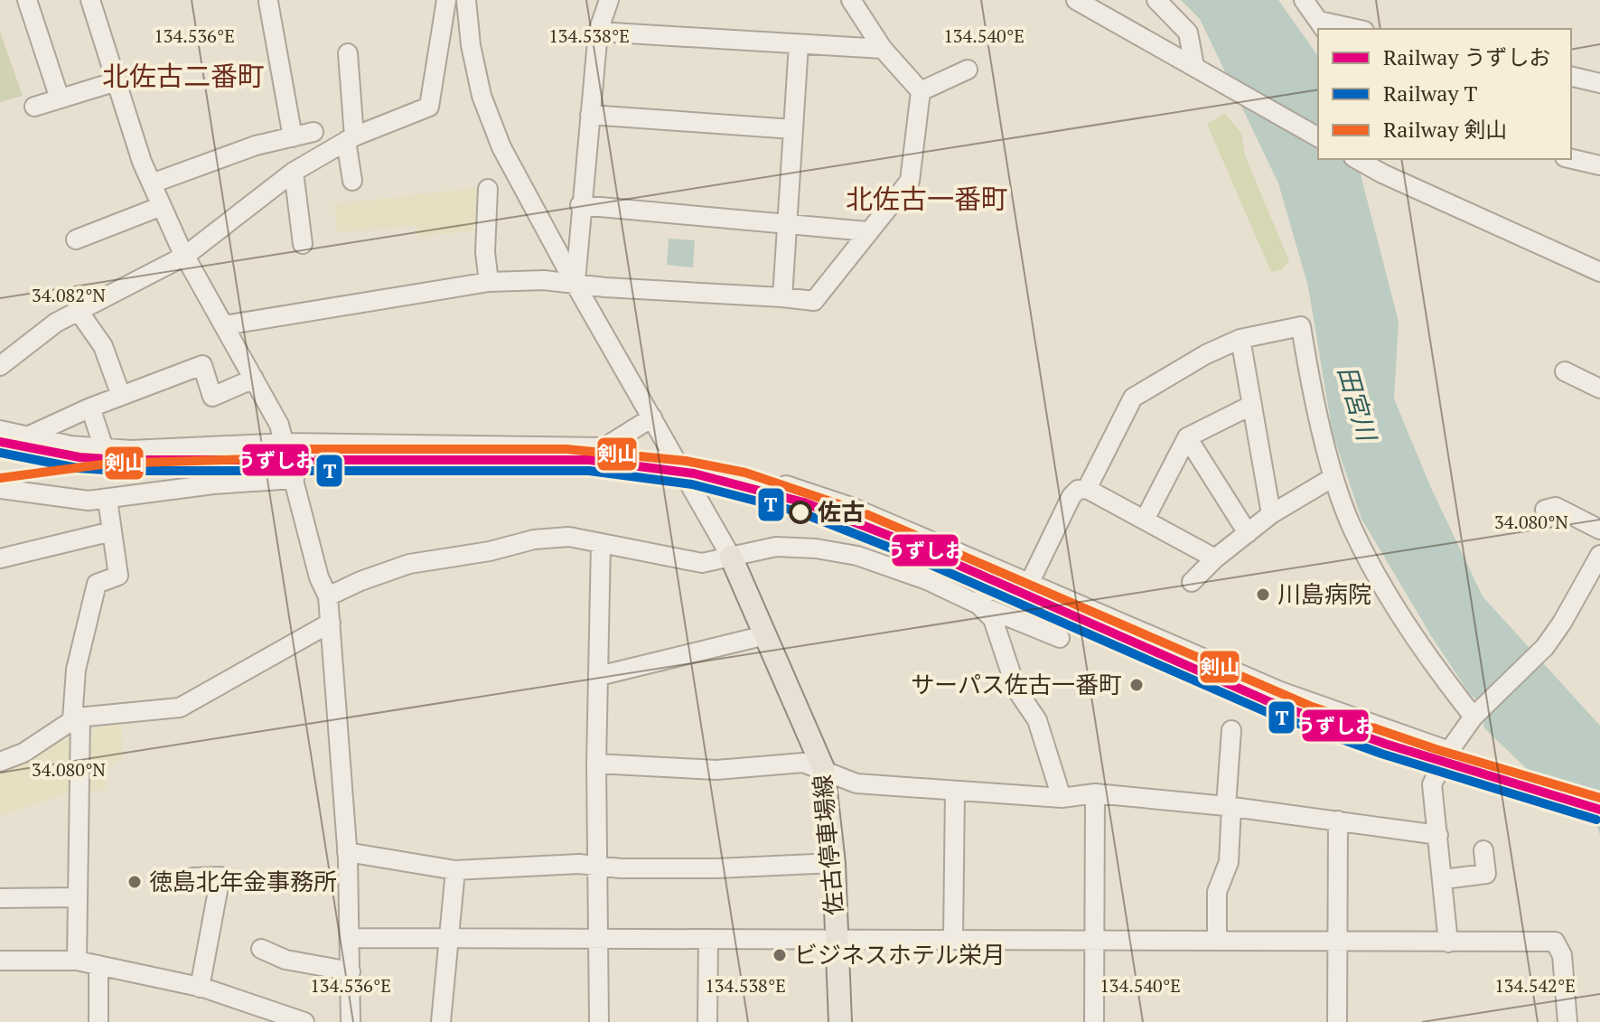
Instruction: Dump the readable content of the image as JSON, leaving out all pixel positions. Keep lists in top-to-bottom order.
{
  "streets": {
    "main road": ["佐古停車場線"]
  },
  "districts": ["北佐古二番町", "北佐古一番町"],
  "water": ["田宮川"],
  "places": [
    "佐古",
    "川島病院",
    "サーパス佐古一番町",
    "徳島北年金事務所",
    "ビジネスホテル栄月"
  ],
  "lines": ["rail line うずしお", "rail line 剣山", "rail line T"],
  "legend": ["Railway うずしお", "Railway T", "Railway 剣山"],
  "coordinates": [
    "134.536°E",
    "134.538°E",
    "134.540°E",
    "34.082°N",
    "34.080°N",
    "134.542°E"
  ]
}
